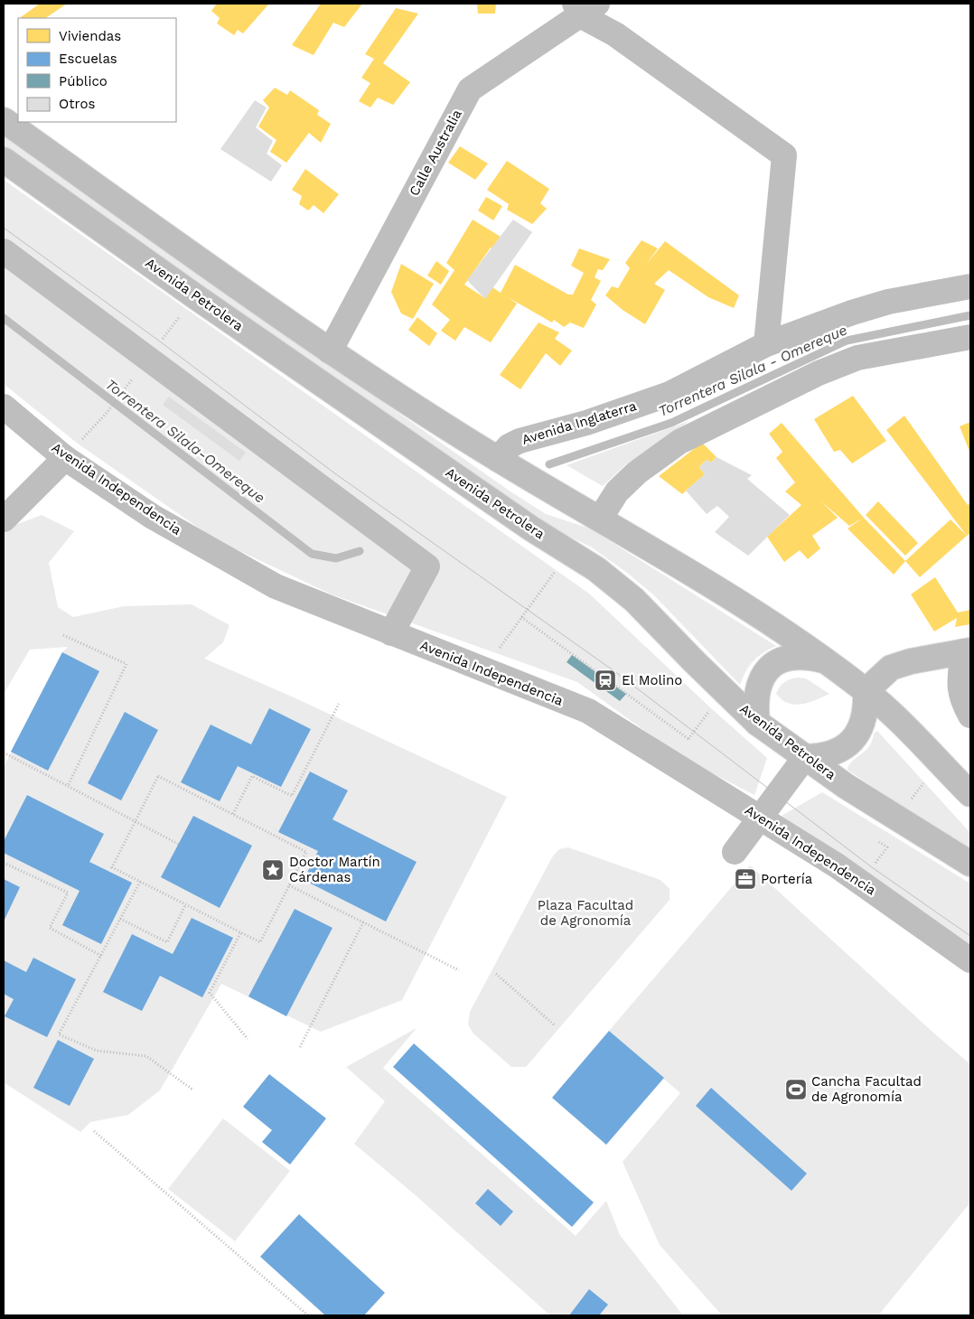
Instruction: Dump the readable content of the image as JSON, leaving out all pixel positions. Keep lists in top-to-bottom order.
{
  "streets": {
    "main road": [
      "Calle Australia",
      "Avenida Petrolera",
      "Avenida Inglaterra",
      "Avenida Independencia"
    ]
  },
  "water": ["Torrentera Silala - Omereque", "Torrentera Silala-Omereque"],
  "parks": ["Plaza Facultad de Agronomía"],
  "places": {
    "station": ["El Molino"],
    "place": ["Doctor Martín Cárdenas"],
    "office": ["Portería"],
    "sports": ["Cancha Facultad de Agronomía"]
  },
  "legend": [
    "Viviendas",
    "Escuelas",
    "Público",
    "Otros"
  ]
}
